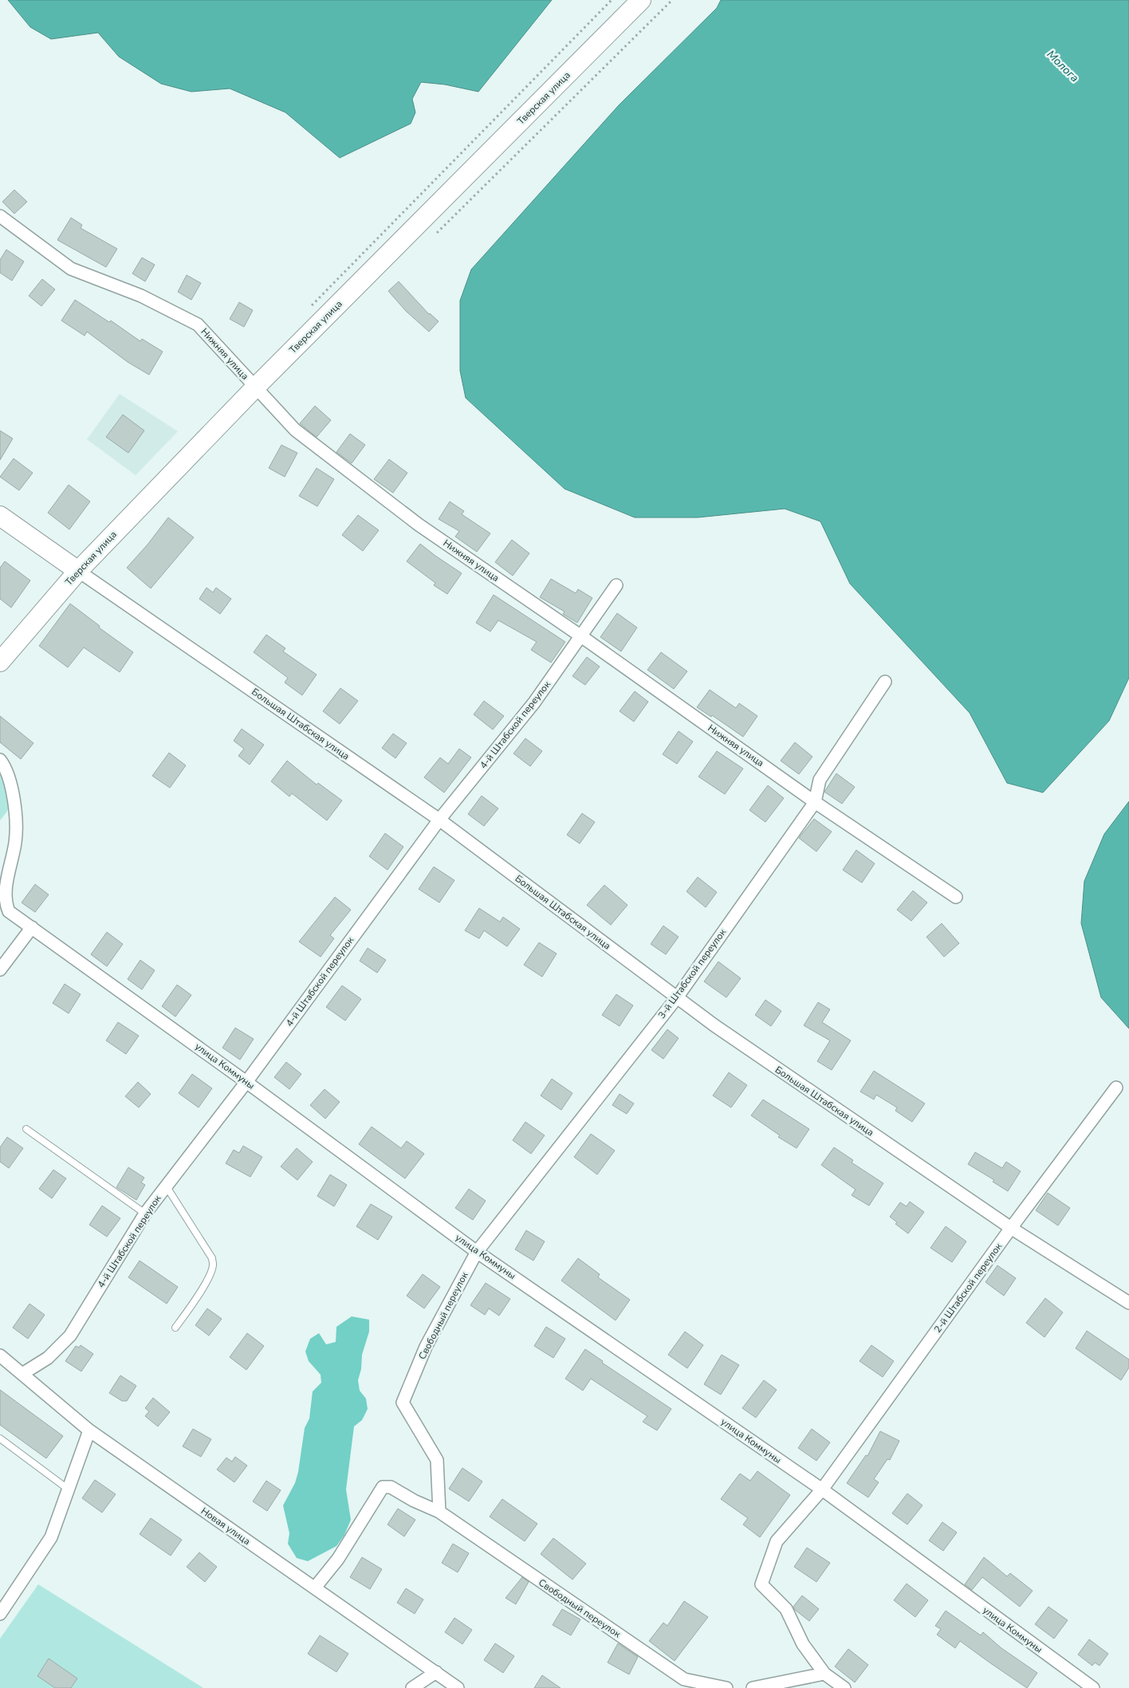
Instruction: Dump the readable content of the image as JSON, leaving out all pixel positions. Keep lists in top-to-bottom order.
{
  "streets": {
    "main road": ["Тверская улица", "Большая Штабская улица"],
    "street": [
      "Нижняя улица",
      "4-й Штабской переулок",
      "3-й Штабской переулок",
      "улица Коммуны",
      "2-й Штабской переулок",
      "Свободный переулок",
      "Новая улица"
    ]
  },
  "crossings": [
    ["Тверская улица", "Нижняя улица"],
    ["Тверская улица", "Большая Штабская улица"],
    ["Нижняя улица", "4-й Штабской переулок"],
    ["Нижняя улица", "3-й Штабской переулок"],
    ["Большая Штабская улица", "4-й Штабской переулок"],
    ["Большая Штабская улица", "3-й Штабской переулок"],
    ["Большая Штабская улица", "2-й Штабской переулок"],
    ["4-й Штабской переулок", "улица Коммуны"],
    ["4-й Штабской переулок", "Новая улица"],
    ["3-й Штабской переулок", "улица Коммуны"],
    ["3-й Штабской переулок", "Свободный переулок"],
    ["улица Коммуны", "2-й Штабской переулок"],
    ["улица Коммуны", "Свободный переулок"],
    ["Свободный переулок", "Новая улица"]
  ],
  "water": ["Молога"]
}
